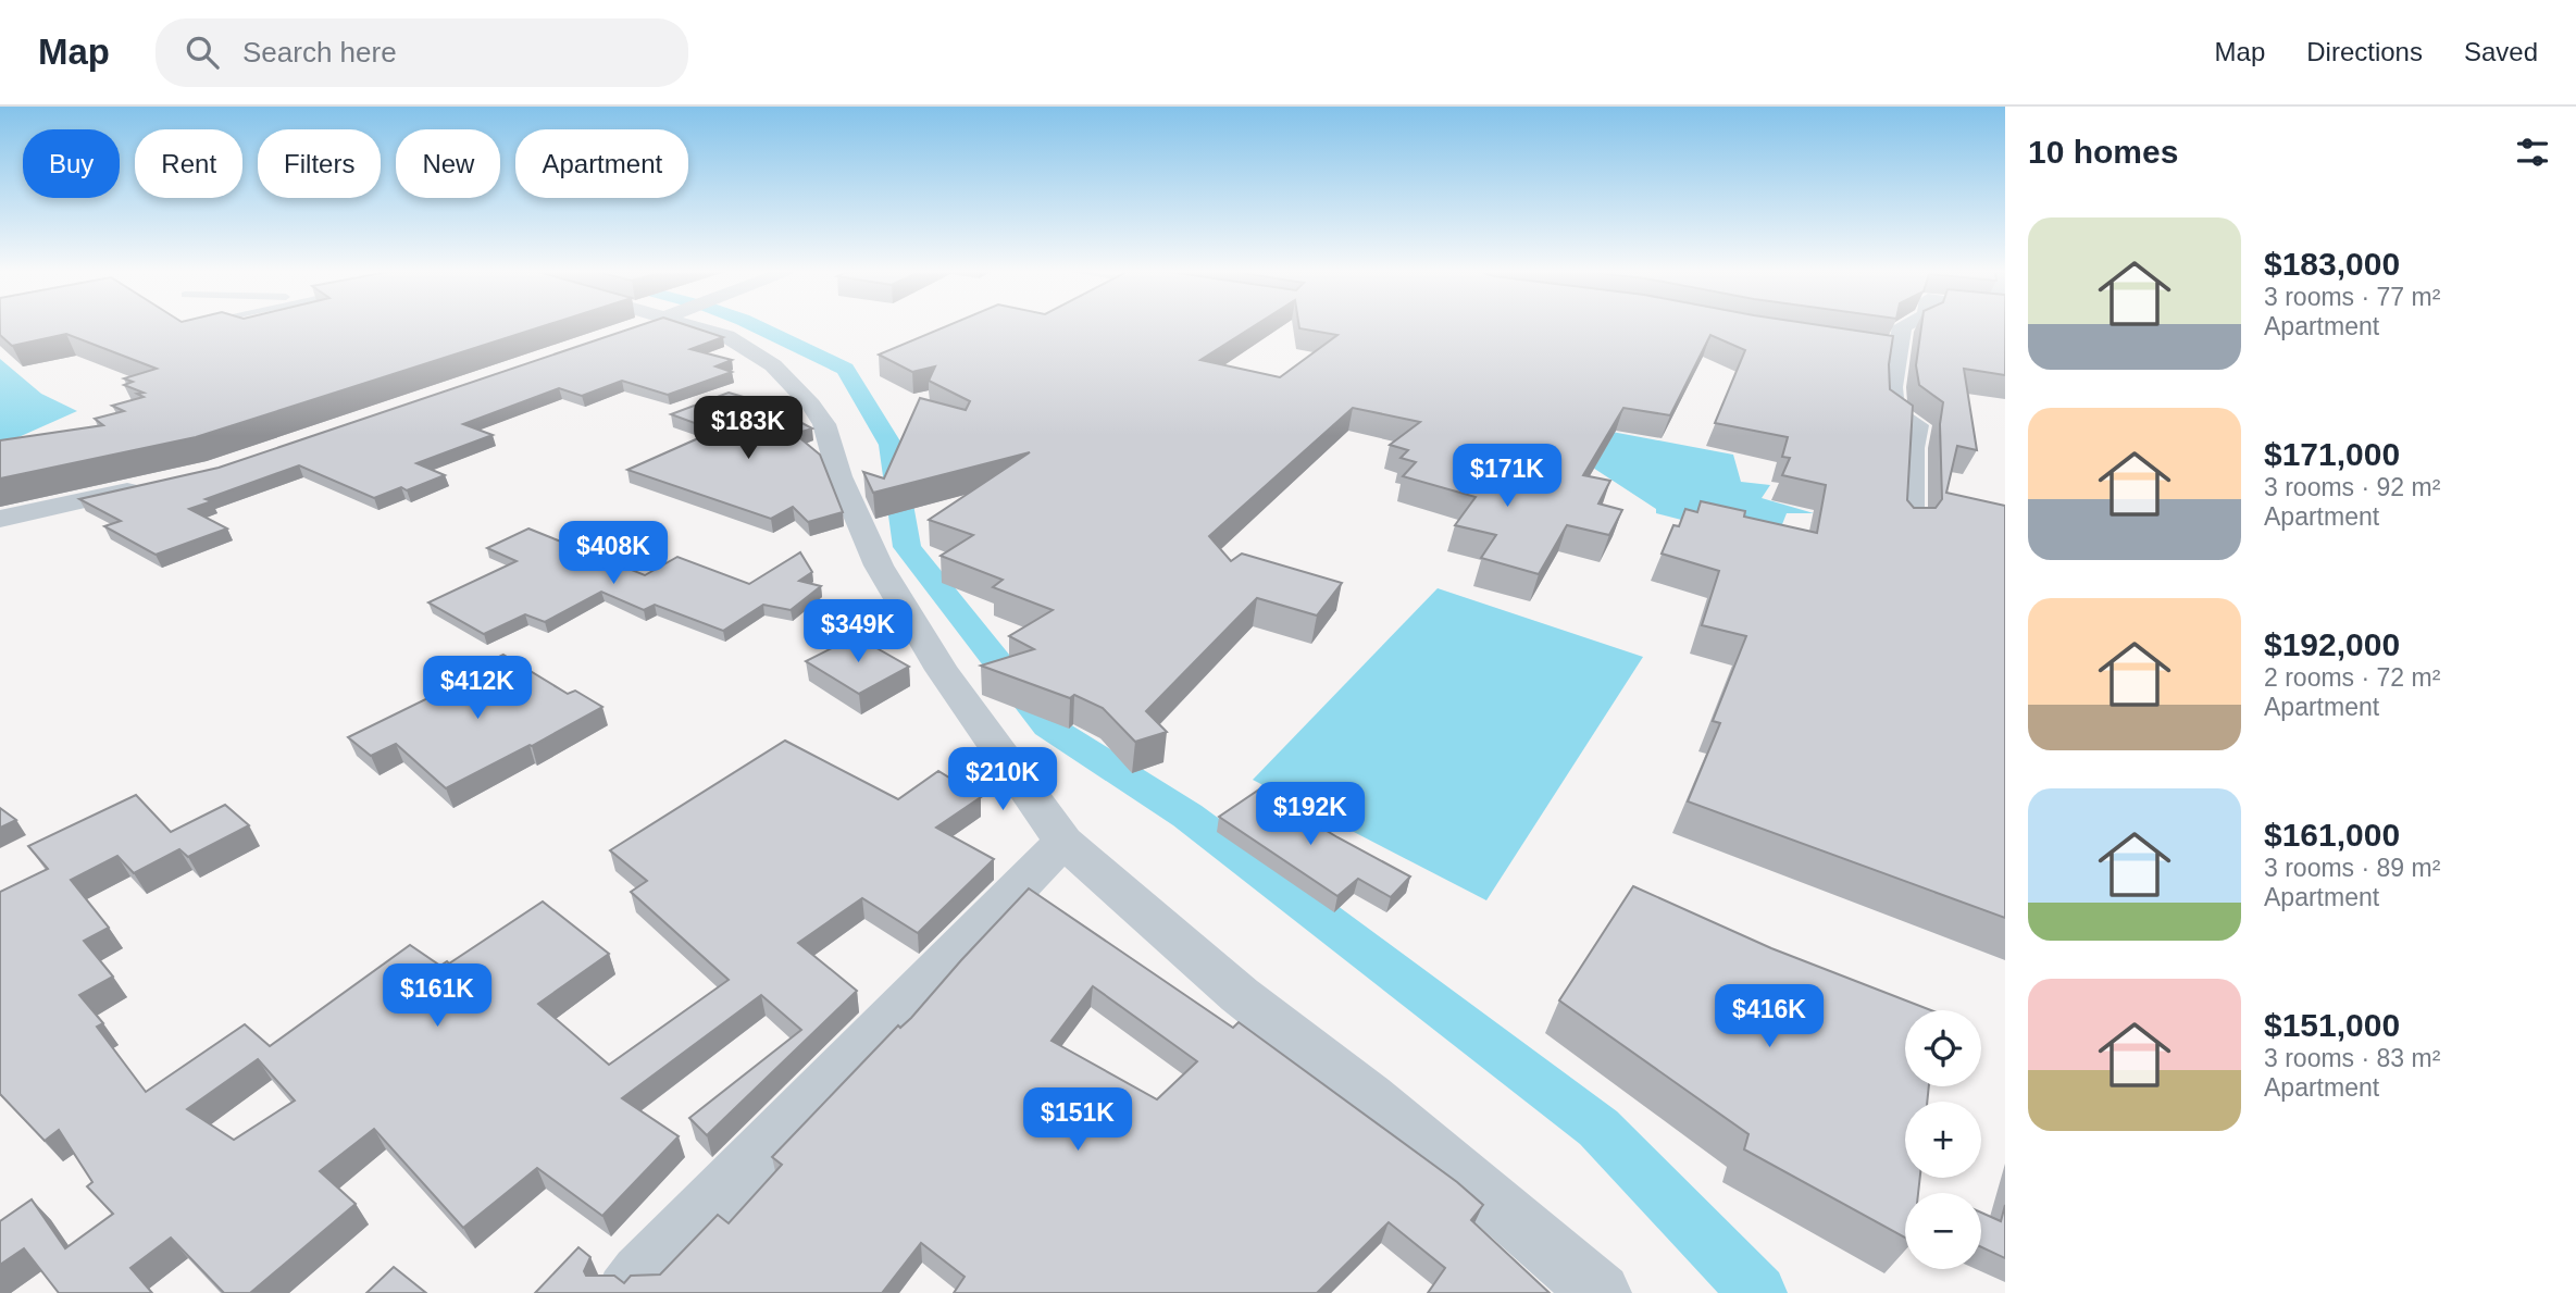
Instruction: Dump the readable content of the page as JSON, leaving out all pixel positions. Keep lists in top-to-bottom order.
{
  "page": {
    "header": "Map",
    "search": "Search here",
    "nav": ["Map", "Directions", "Saved"],
    "heading": "10 homes",
    "chip": [
      "Buy",
      "Rent",
      "Filters",
      "New",
      "Apartment"
    ],
    "list": [
      {
        "name": "$183,000",
        "note": "3 rooms · 77 m² · Apartment"
      },
      {
        "name": "$171,000",
        "note": "3 rooms · 92 m² · Apartment"
      },
      {
        "name": "$192,000",
        "note": "2 rooms · 72 m² · Apartment"
      },
      {
        "name": "$161,000",
        "note": "3 rooms · 89 m² · Apartment"
      },
      {
        "name": "$151,000",
        "note": "3 rooms · 83 m² · Apartment"
      }
    ],
    "price": [
      "$183K",
      "$171K",
      "$408K",
      "$349K",
      "$412K",
      "$210K",
      "$192K",
      "$161K",
      "$416K",
      "$151K"
    ],
    "map_buttons": ["+", "−"]
  }
}
